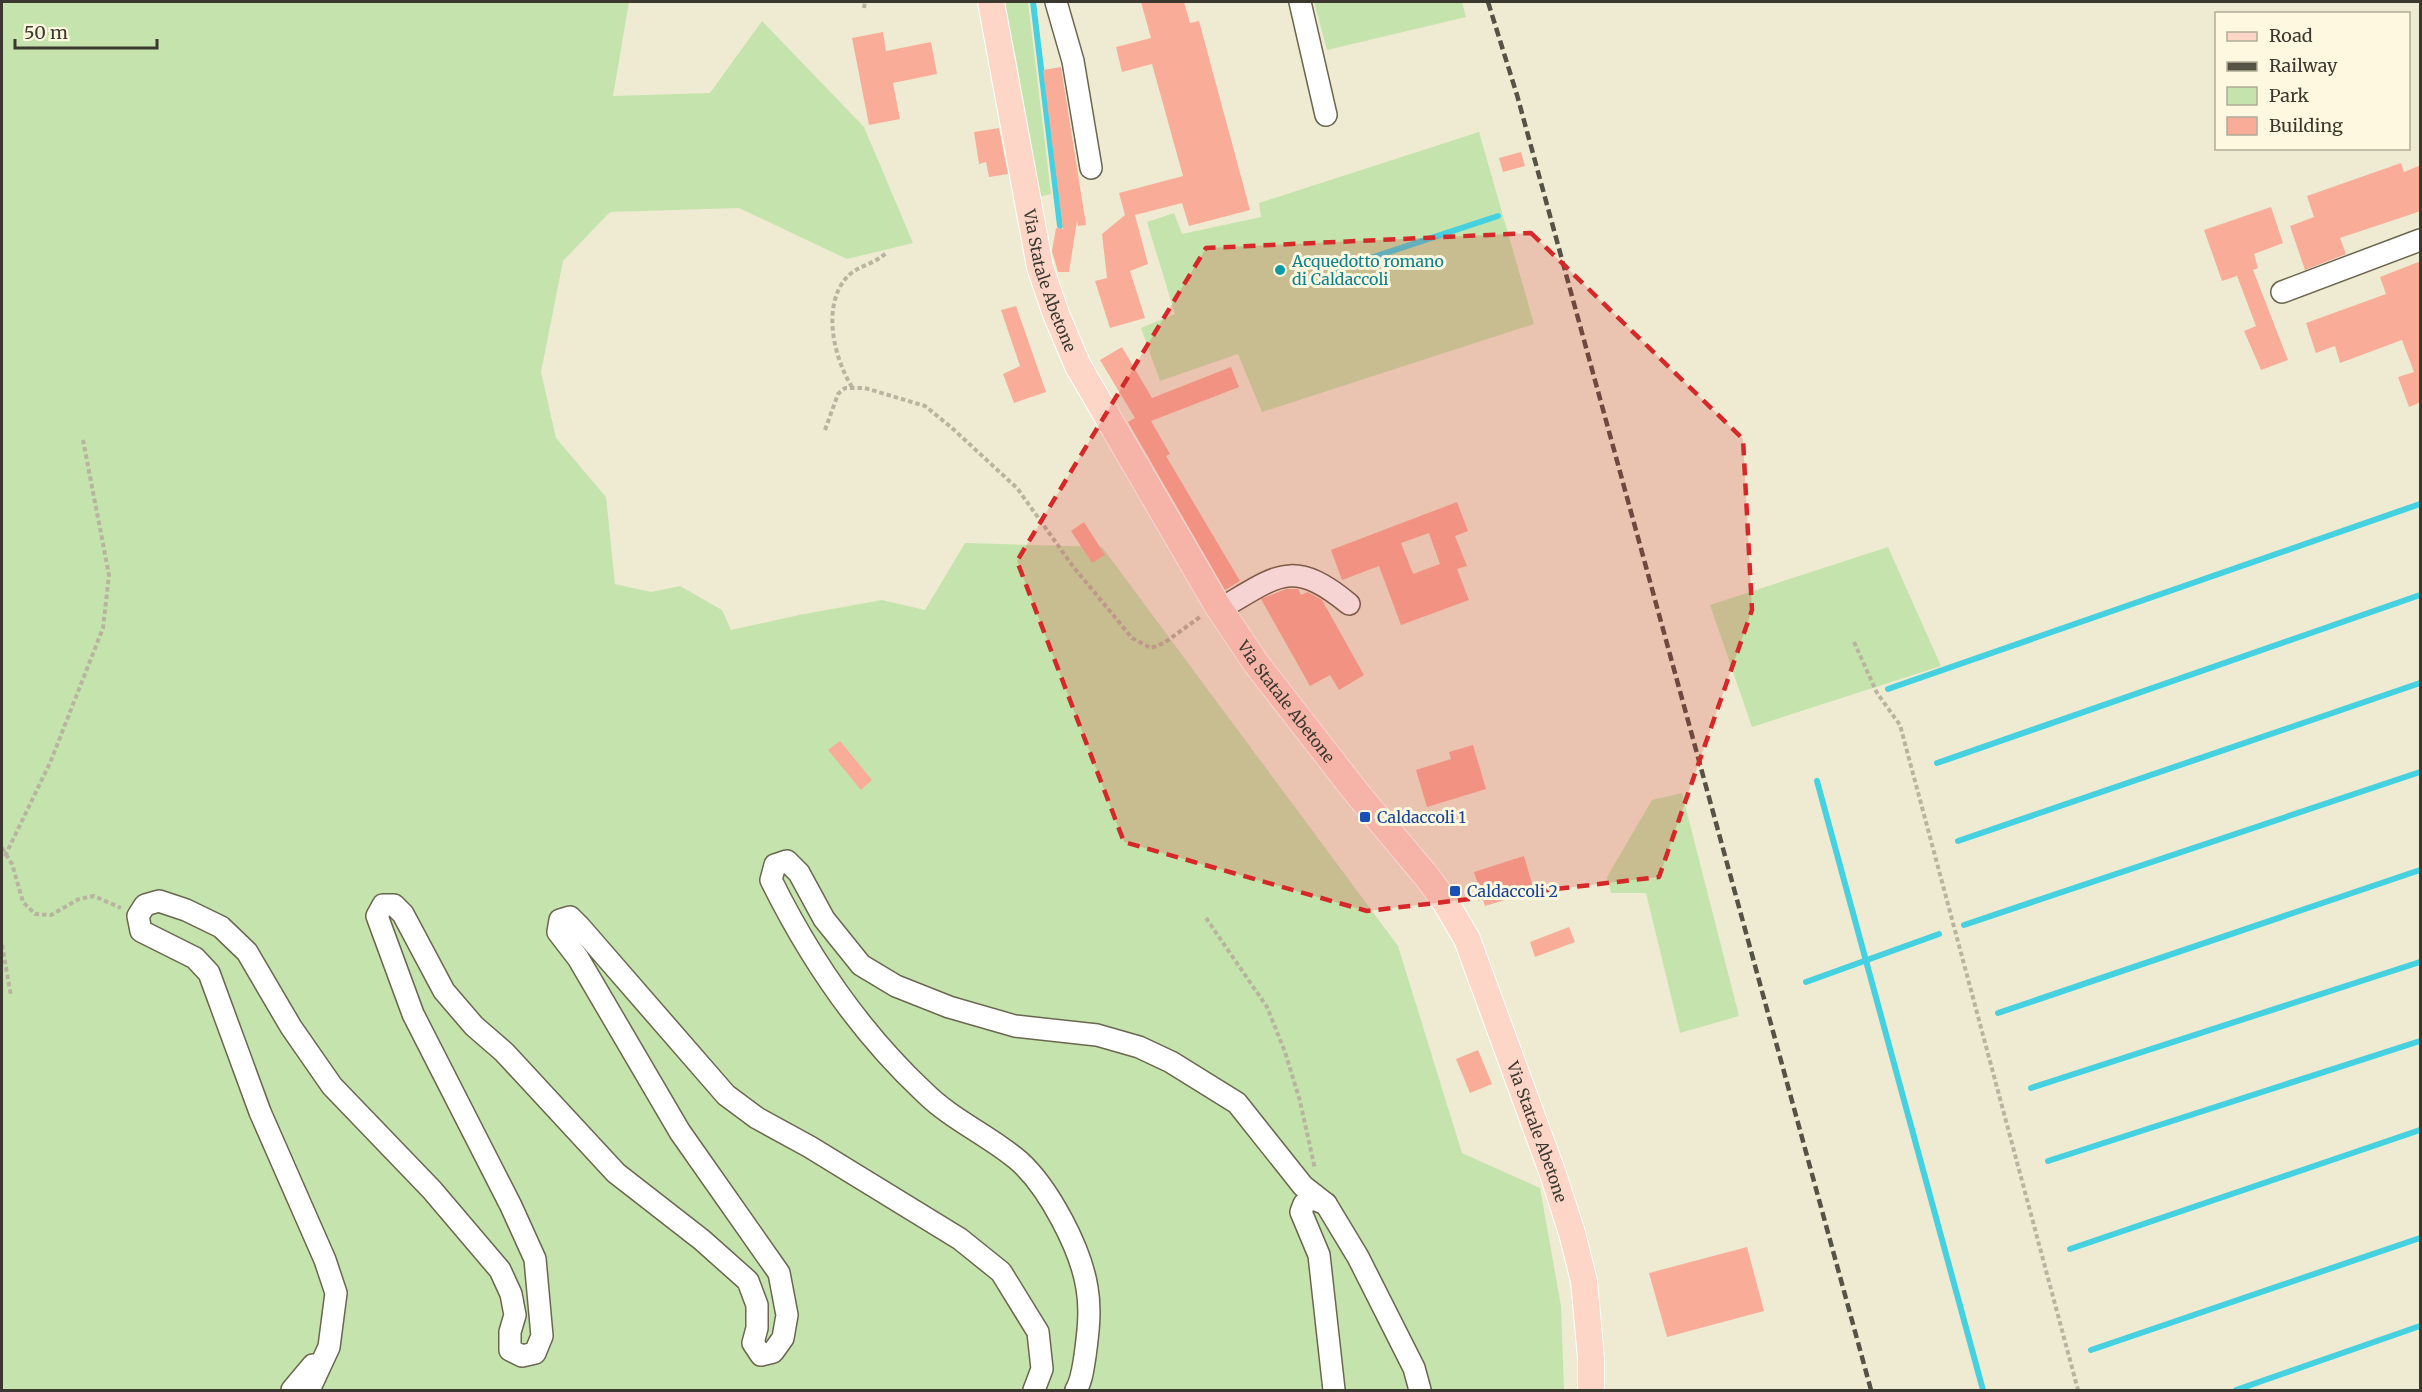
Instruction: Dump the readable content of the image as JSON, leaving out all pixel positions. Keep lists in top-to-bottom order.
{
  "streets": {
    "main road": ["Via Statale Abetone"]
  },
  "places": {
    "other": ["Acquedotto romano di Caldaccoli"],
    "transit": ["Caldaccoli 1", "Caldaccoli 2"]
  },
  "legend": [
    "Road",
    "Railway",
    "Park",
    "Building"
  ],
  "scale_bar": "50 m"
}
